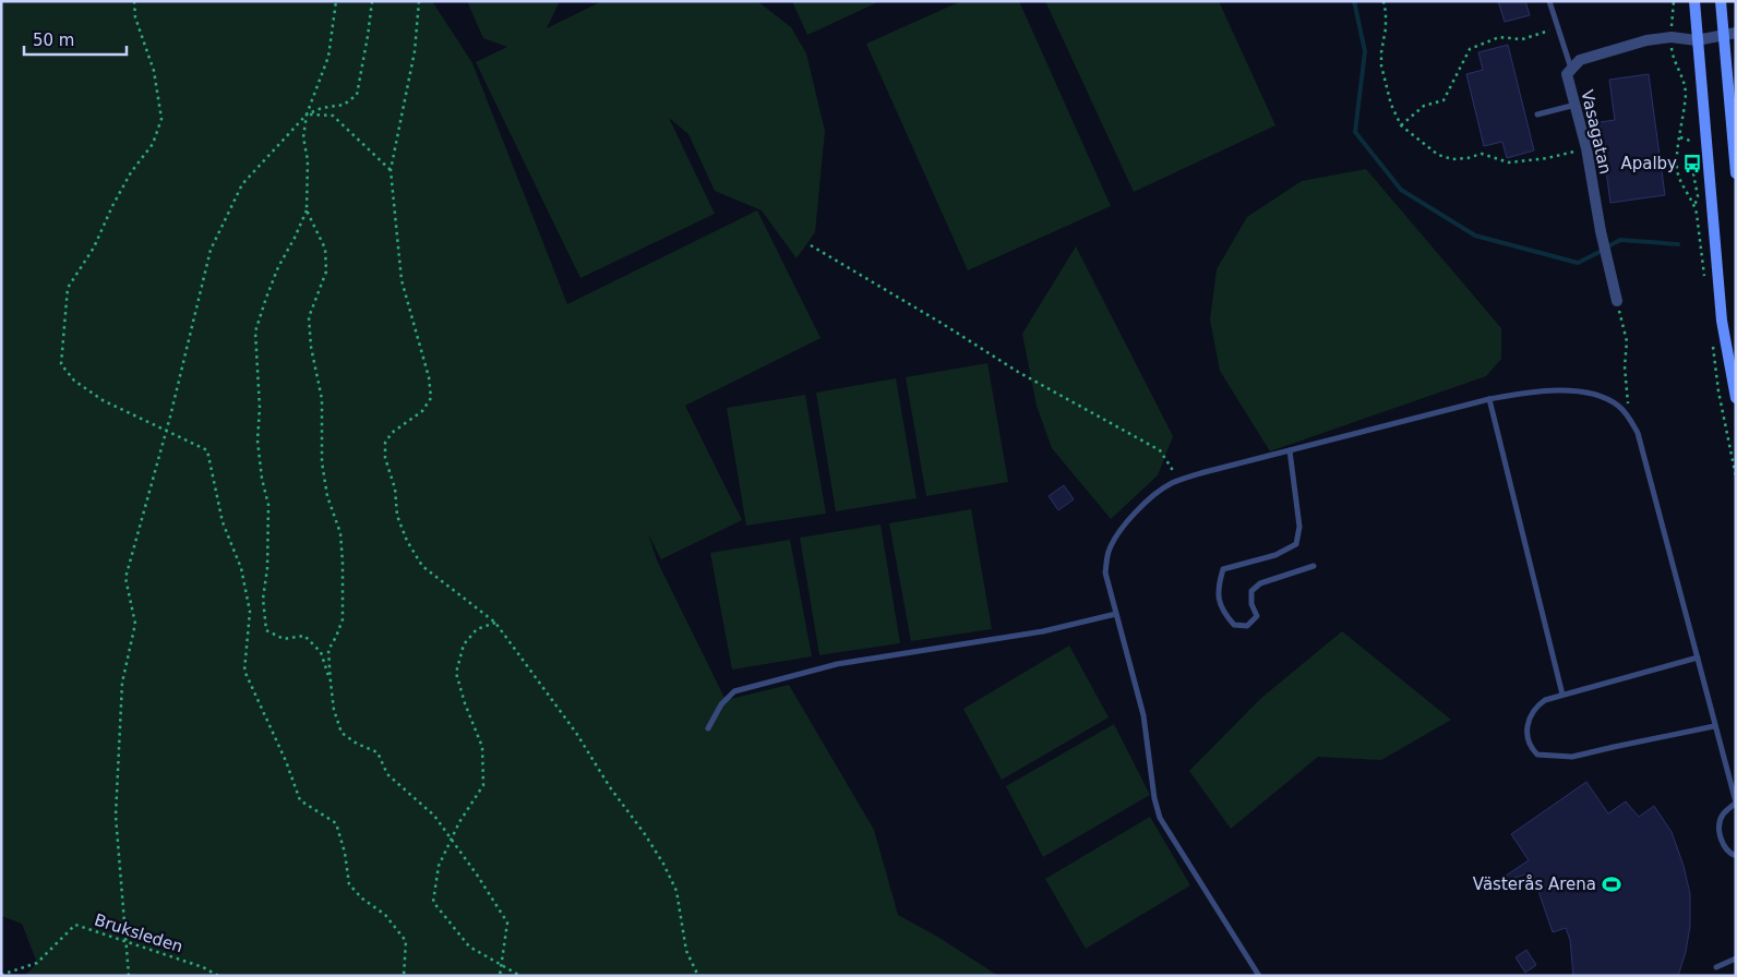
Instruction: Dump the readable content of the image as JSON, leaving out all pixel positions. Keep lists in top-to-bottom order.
{
  "streets": {
    "street": ["Vasagatan"],
    "path": ["Bruksleden"]
  },
  "places": {
    "bus stop": ["Apalby"],
    "sports": ["Västerås Arena"]
  },
  "scale_bar": "50 m"
}
